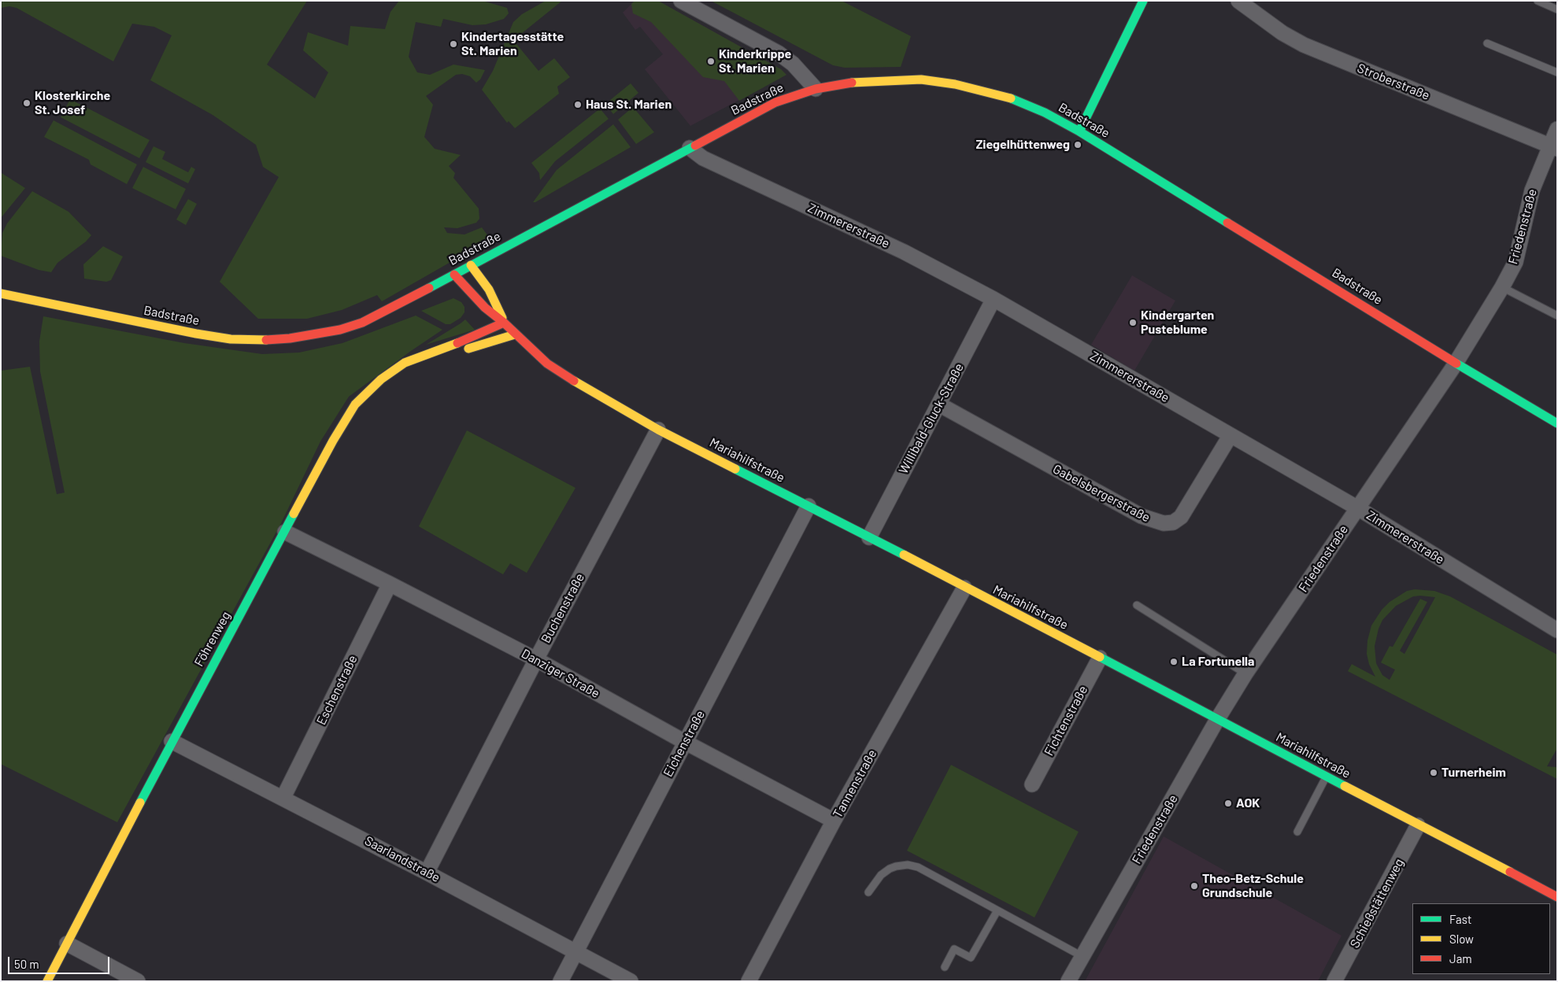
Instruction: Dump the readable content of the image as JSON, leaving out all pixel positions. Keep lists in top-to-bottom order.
{
  "streets": {
    "street": [
      "Stroberstraße",
      "Badstraße",
      "Zimmererstraße",
      "Friedenstraße",
      "Willibald-Gluck-Straße",
      "Mariahilfstraße",
      "Gabelsbergerstraße",
      "Buchenstraße",
      "Föhrenweg",
      "Danziger Straße",
      "Eschenstraße",
      "Fichtenstraße",
      "Eichenstraße",
      "Tannenstraße",
      "Saarlandstraße",
      "Schießstättenweg"
    ]
  },
  "crossings": [
    ["Stroberstraße", "Friedenstraße"],
    ["Badstraße", "Zimmererstraße"],
    ["Badstraße", "Friedenstraße"],
    ["Badstraße", "Mariahilfstraße"],
    ["Zimmererstraße", "Friedenstraße"],
    ["Zimmererstraße", "Willibald-Gluck-Straße"],
    ["Zimmererstraße", "Gabelsbergerstraße"],
    ["Friedenstraße", "Mariahilfstraße"],
    ["Willibald-Gluck-Straße", "Mariahilfstraße"],
    ["Willibald-Gluck-Straße", "Gabelsbergerstraße"],
    ["Mariahilfstraße", "Buchenstraße"],
    ["Mariahilfstraße", "Föhrenweg"],
    ["Mariahilfstraße", "Fichtenstraße"],
    ["Mariahilfstraße", "Eichenstraße"],
    ["Mariahilfstraße", "Tannenstraße"],
    ["Mariahilfstraße", "Schießstättenweg"],
    ["Buchenstraße", "Danziger Straße"],
    ["Buchenstraße", "Saarlandstraße"],
    ["Föhrenweg", "Danziger Straße"],
    ["Föhrenweg", "Saarlandstraße"],
    ["Danziger Straße", "Eschenstraße"],
    ["Danziger Straße", "Eichenstraße"],
    ["Danziger Straße", "Tannenstraße"],
    ["Eschenstraße", "Saarlandstraße"],
    ["Eichenstraße", "Saarlandstraße"]
  ],
  "places": [
    "Kindertagesstätte St. Marien",
    "Kinderkrippe St. Marien",
    "Klosterkirche St. Josef",
    "Haus St. Marien",
    "Ziegelhüttenweg",
    "Kindergarten Pusteblume",
    "La Fortunella",
    "Turnerheim",
    "AOK",
    "Theo-Betz-Schule Grundschule"
  ],
  "legend": ["Fast", "Slow", "Jam"],
  "scale_bar": "50 m"
}
